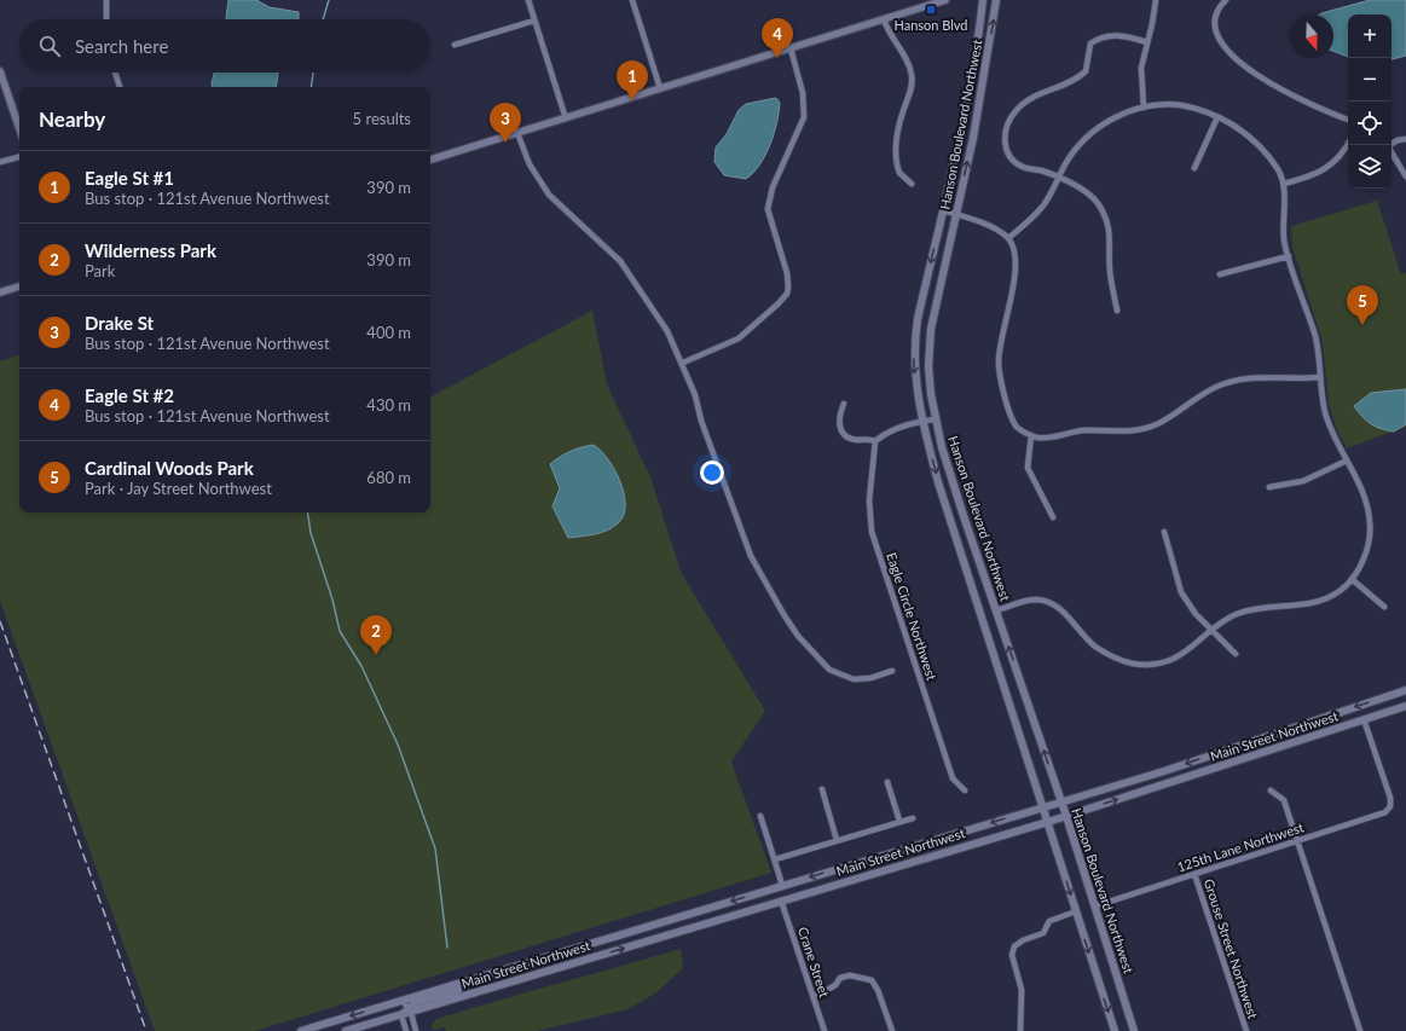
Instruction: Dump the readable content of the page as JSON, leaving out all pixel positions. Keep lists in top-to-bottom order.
{
  "streets": {
    "main road": ["Hanson Boulevard Northwest", "Main Street Northwest"],
    "street": [
      "Eagle Circle Northwest",
      "125th Lane Northwest",
      "Grouse Street Northwest",
      "Crane Street"
    ]
  },
  "crossings": [
    ["Hanson Boulevard Northwest", "Main Street Northwest"],
    ["Hanson Boulevard Northwest", "125th Lane Northwest"],
    ["Main Street Northwest", "125th Lane Northwest"],
    ["Main Street Northwest", "Crane Street"],
    ["125th Lane Northwest", "Grouse Street Northwest"]
  ],
  "places": {
    "transit": ["Hanson Blvd"]
  },
  "north": "bottom",
  "page": {
    "map_buttons": ["+", "−"],
    "pins": [
      "4",
      "1",
      "3",
      "5",
      "2"
    ],
    "search": "Search here",
    "heading": ["Nearby", "5 results"],
    "list": [
      {
        "mark": "1",
        "name": "Eagle St #1",
        "note": "Bus stop · 121st Avenue Northwest",
        "value": "390 m"
      },
      {
        "mark": "2",
        "name": "Wilderness Park",
        "note": "Park",
        "value": "390 m"
      },
      {
        "mark": "3",
        "name": "Drake St",
        "note": "Bus stop · 121st Avenue Northwest",
        "value": "400 m"
      },
      {
        "mark": "4",
        "name": "Eagle St #2",
        "note": "Bus stop · 121st Avenue Northwest",
        "value": "430 m"
      },
      {
        "mark": "5",
        "name": "Cardinal Woods Park",
        "note": "Park · Jay Street Northwest",
        "value": "680 m"
      }
    ]
  }
}
